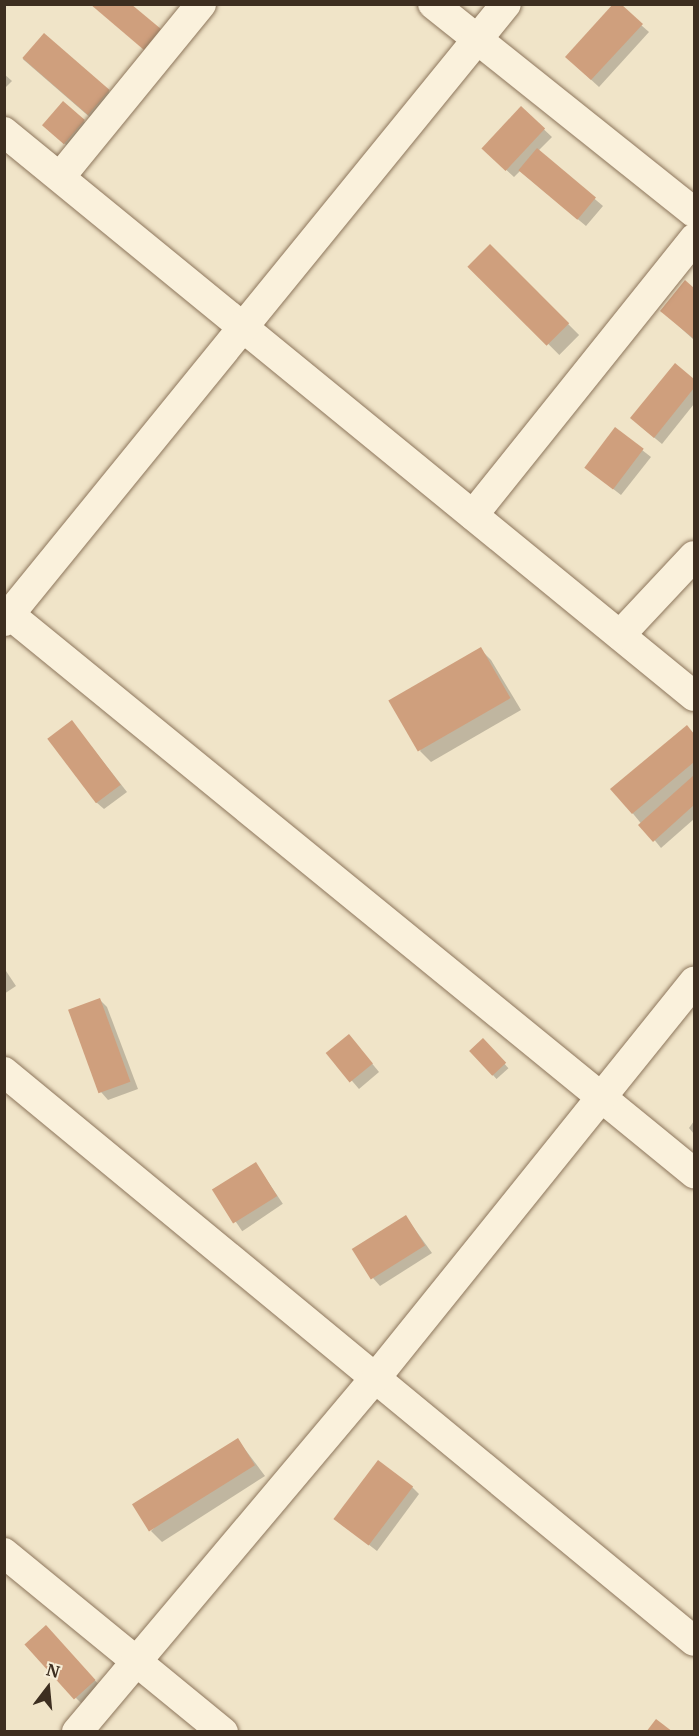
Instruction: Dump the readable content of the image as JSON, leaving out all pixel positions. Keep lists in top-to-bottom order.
{
  "north": "top"
}
